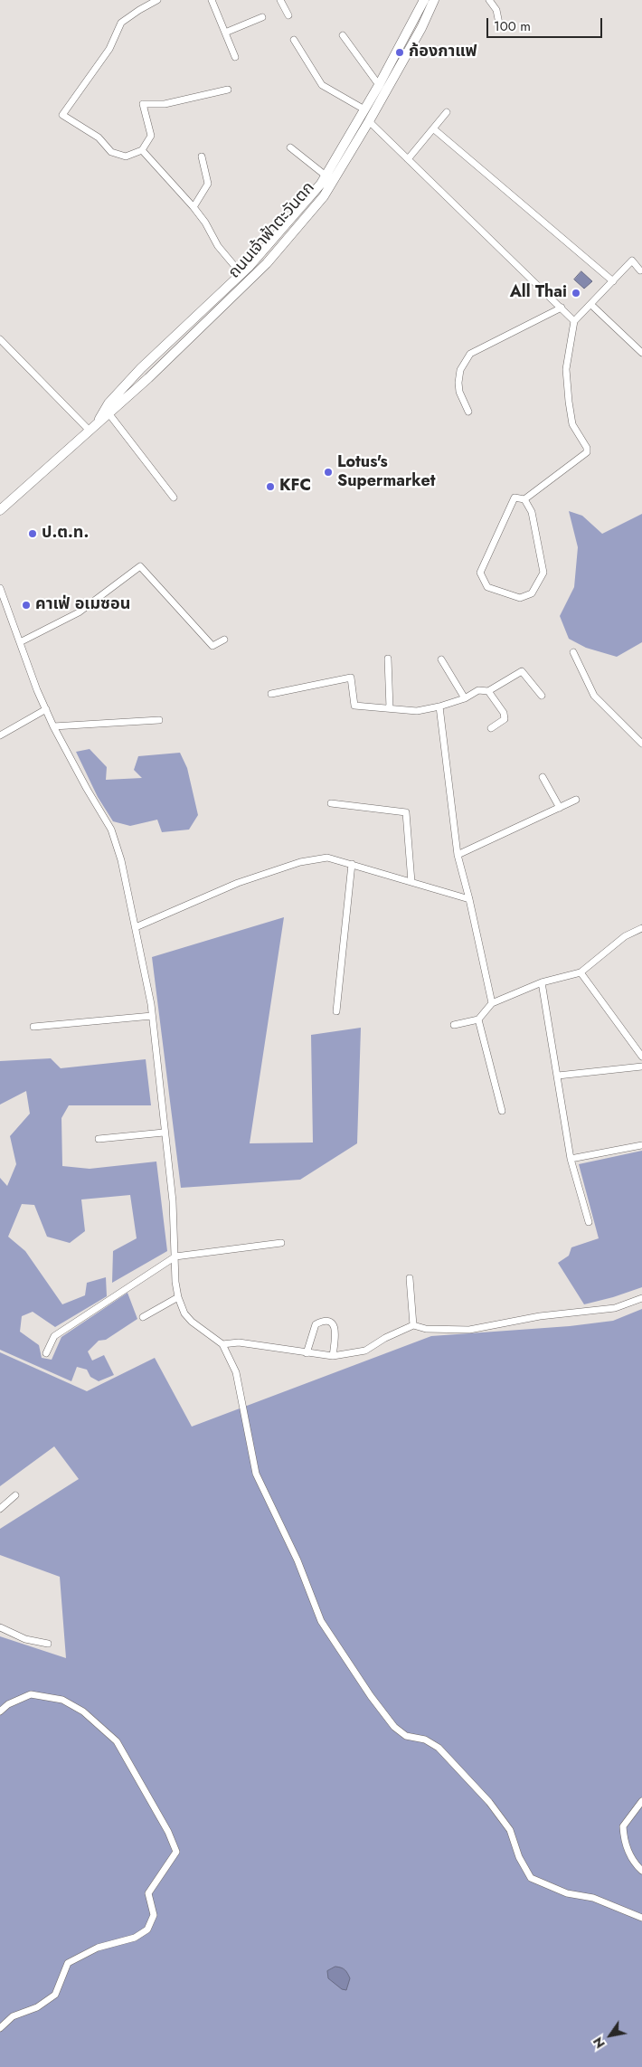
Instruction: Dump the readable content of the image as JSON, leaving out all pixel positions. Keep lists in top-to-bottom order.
{
  "streets": {
    "main road": ["ถนนเจ้าฟ้าตะวันตก"]
  },
  "places": [
    "ก้องกาแฟ",
    "All Thai",
    "Lotus's Supermarket",
    "KFC",
    "ป.ต.ท.",
    "คาเฟ่ อเมซอน"
  ],
  "scale_bar": "100 m",
  "north": "bottom left"
}
